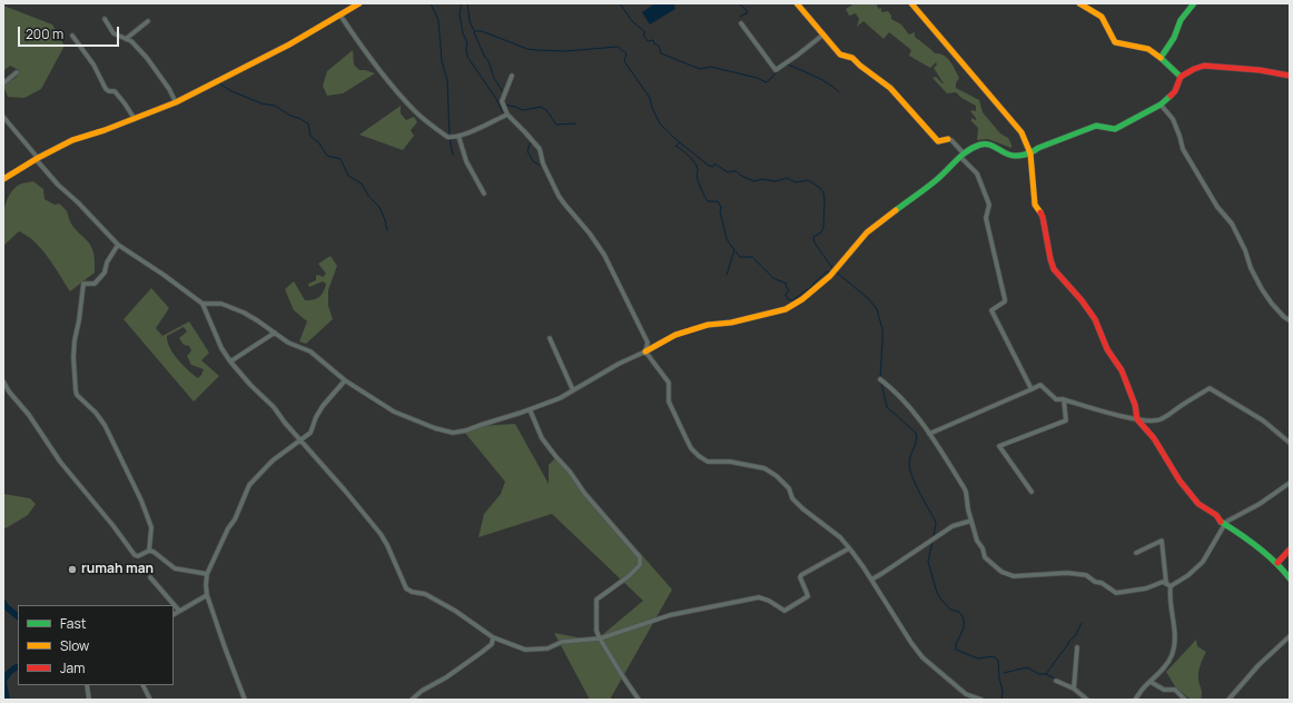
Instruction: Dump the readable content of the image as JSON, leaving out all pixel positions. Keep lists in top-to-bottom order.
{
  "places": ["rumah man"],
  "legend": ["Fast", "Slow", "Jam"],
  "scale_bar": "200 m"
}
